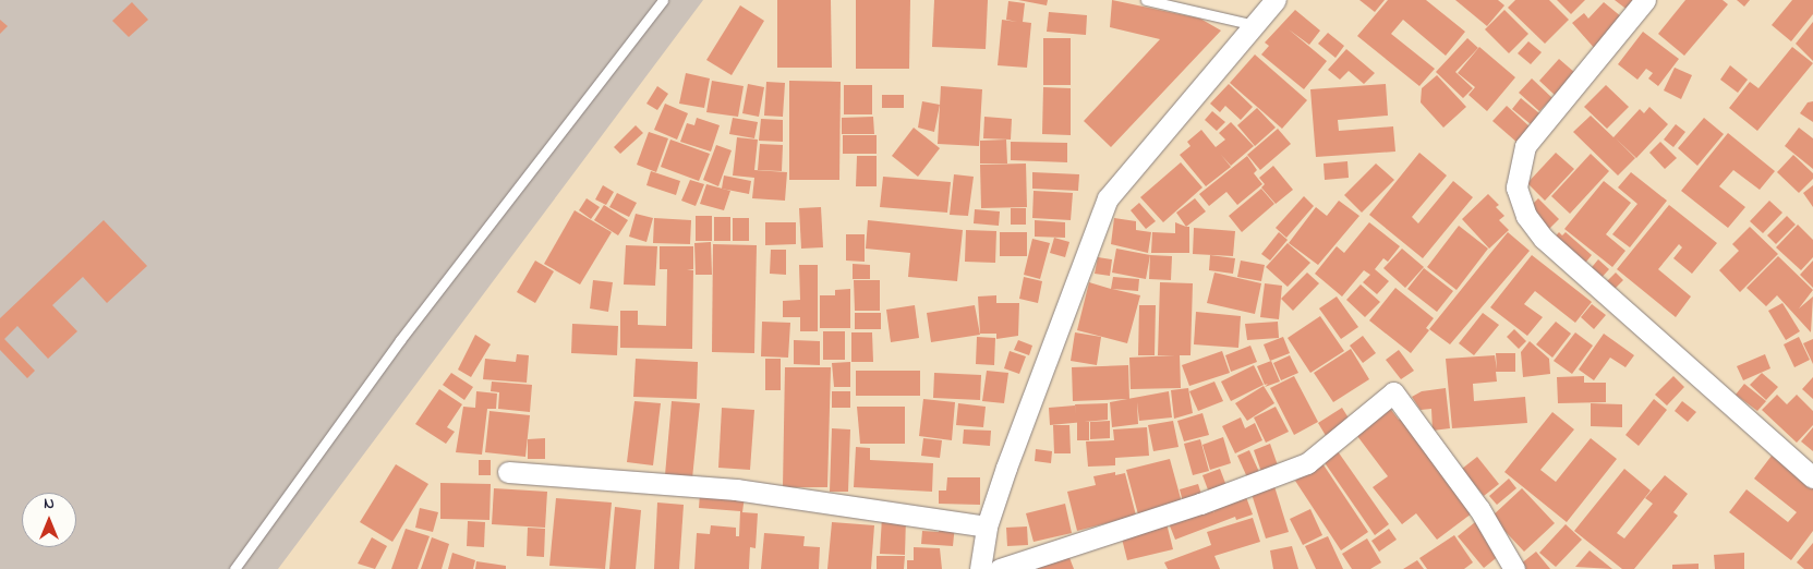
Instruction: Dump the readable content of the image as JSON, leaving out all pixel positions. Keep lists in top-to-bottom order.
{
  "north": "top"
}
